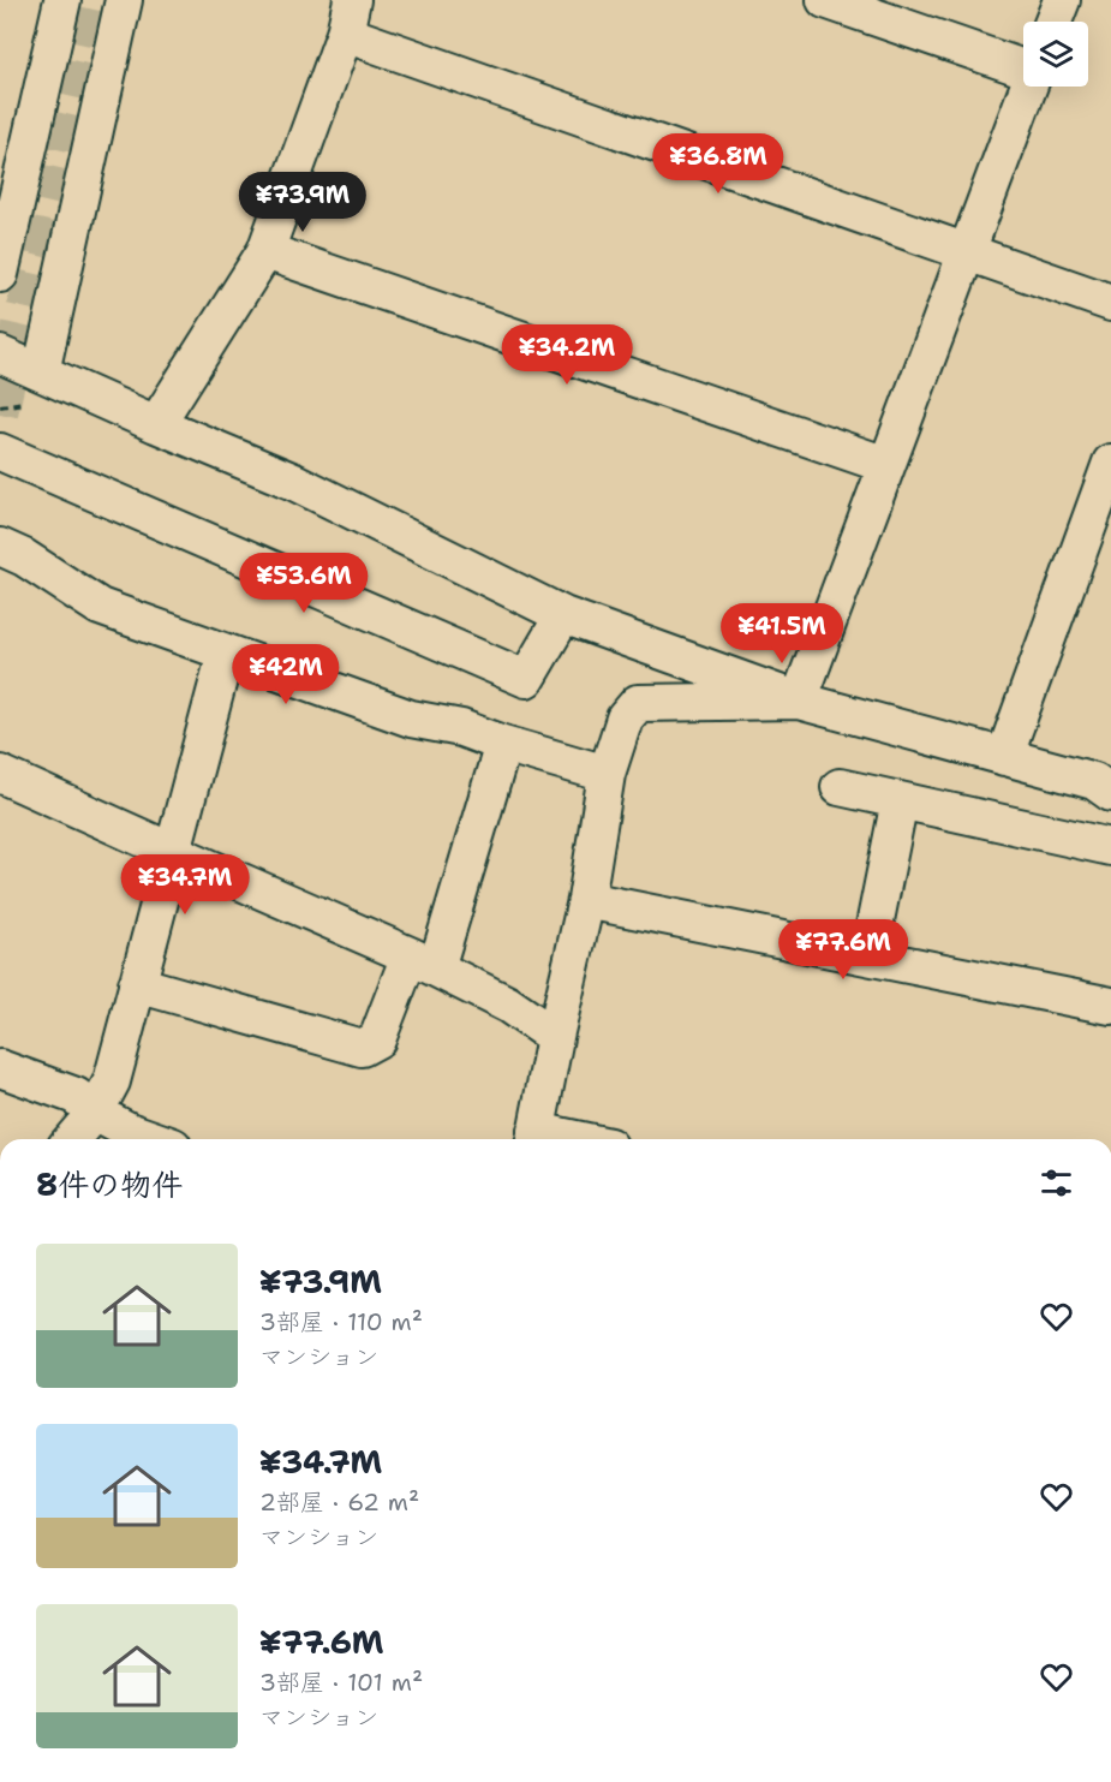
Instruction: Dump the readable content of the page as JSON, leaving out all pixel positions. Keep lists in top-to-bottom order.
{
  "page": {
    "price": [
      "¥36.8M",
      "¥73.9M",
      "¥34.2M",
      "¥53.6M",
      "¥41.5M",
      "¥42M",
      "¥34.7M",
      "¥77.6M"
    ],
    "heading": "8件の物件",
    "list": [
      {
        "name": "¥73.9M",
        "note": "3部屋 · 110 m² · マンション"
      },
      {
        "name": "¥34.7M",
        "note": "2部屋 · 62 m² · マンション"
      },
      {
        "name": "¥77.6M",
        "note": "3部屋 · 101 m² · マンション"
      }
    ]
  }
}
